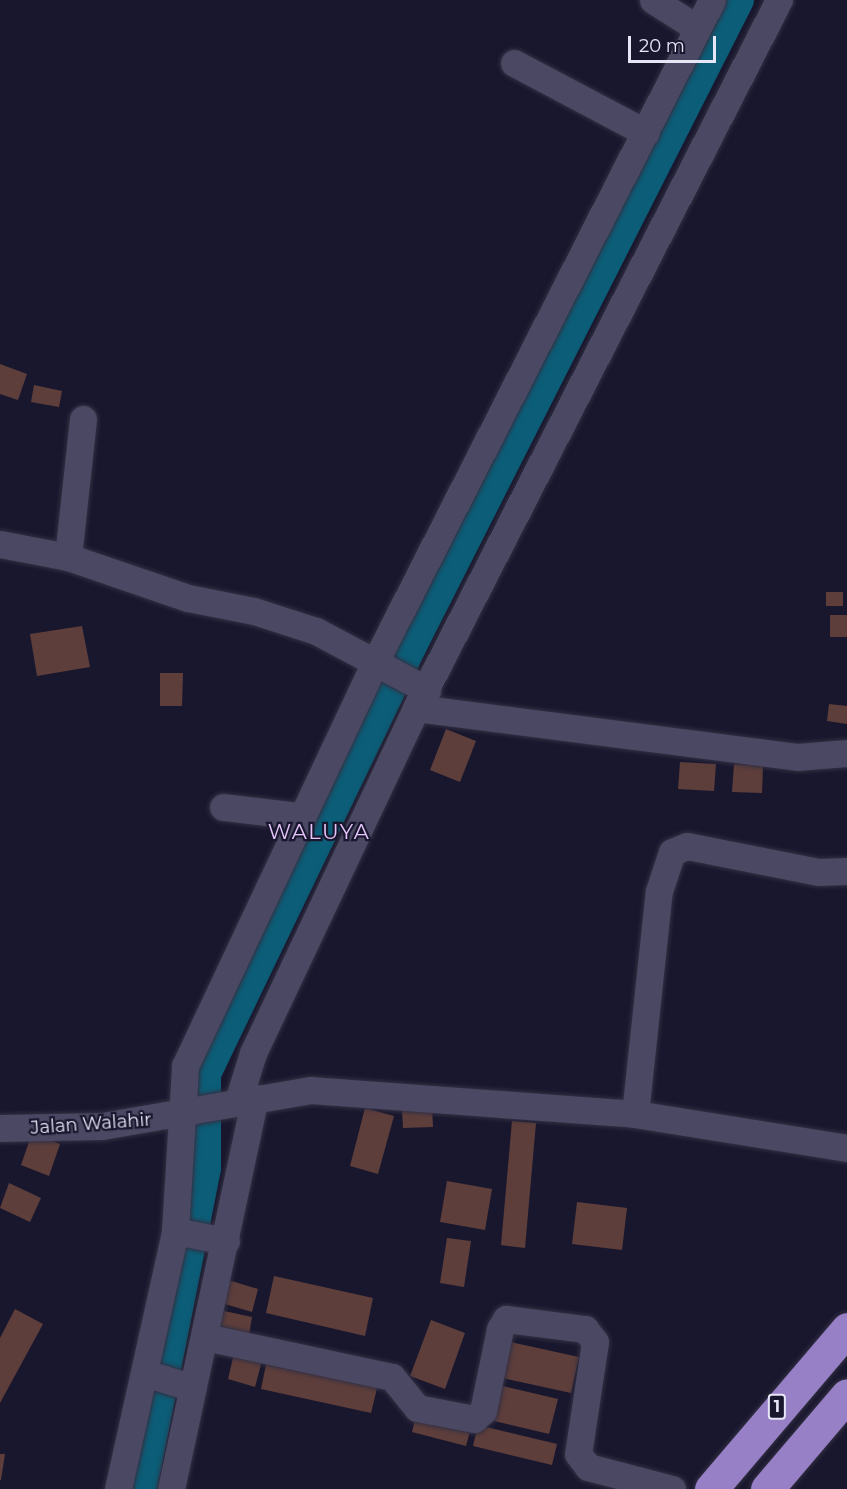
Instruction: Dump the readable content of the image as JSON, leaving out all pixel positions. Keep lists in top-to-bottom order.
{
  "streets": {
    "highway": ["1"],
    "street": ["Jalan Walahir"]
  },
  "districts": ["WALUYA"],
  "scale_bar": "20 m"
}
